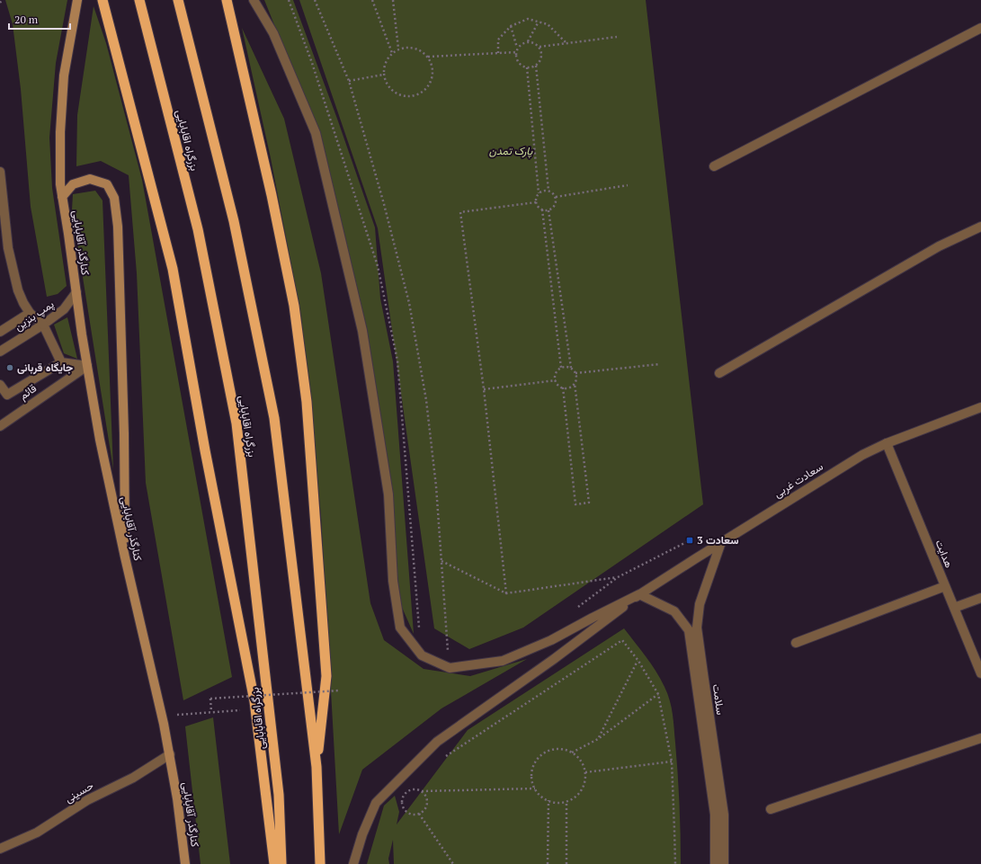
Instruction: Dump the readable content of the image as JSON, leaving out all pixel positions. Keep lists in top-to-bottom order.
{
  "streets": {
    "highway": ["بزرگراه اقابابایی"],
    "main road": ["کنارگذر آقابابایی"],
    "street": [
      "پمپ بنزین",
      "قائم",
      "سعادت غربی",
      "هدایت",
      "سلامت",
      "حسینی"
    ]
  },
  "crossings": [
    ["کنارگذر آقابابایی", "پمپ بنزین"],
    ["کنارگذر آقابابایی", "قائم"],
    ["کنارگذر آقابابایی", "حسینی"],
    ["سعادت غربی", "هدایت"],
    ["سعادت غربی", "سلامت"]
  ],
  "parks": ["پارک تمدن"],
  "places": {
    "other": ["جایگاه قربانی"],
    "transit": ["سعادت 3"]
  },
  "scale_bar": "20 m"
}
